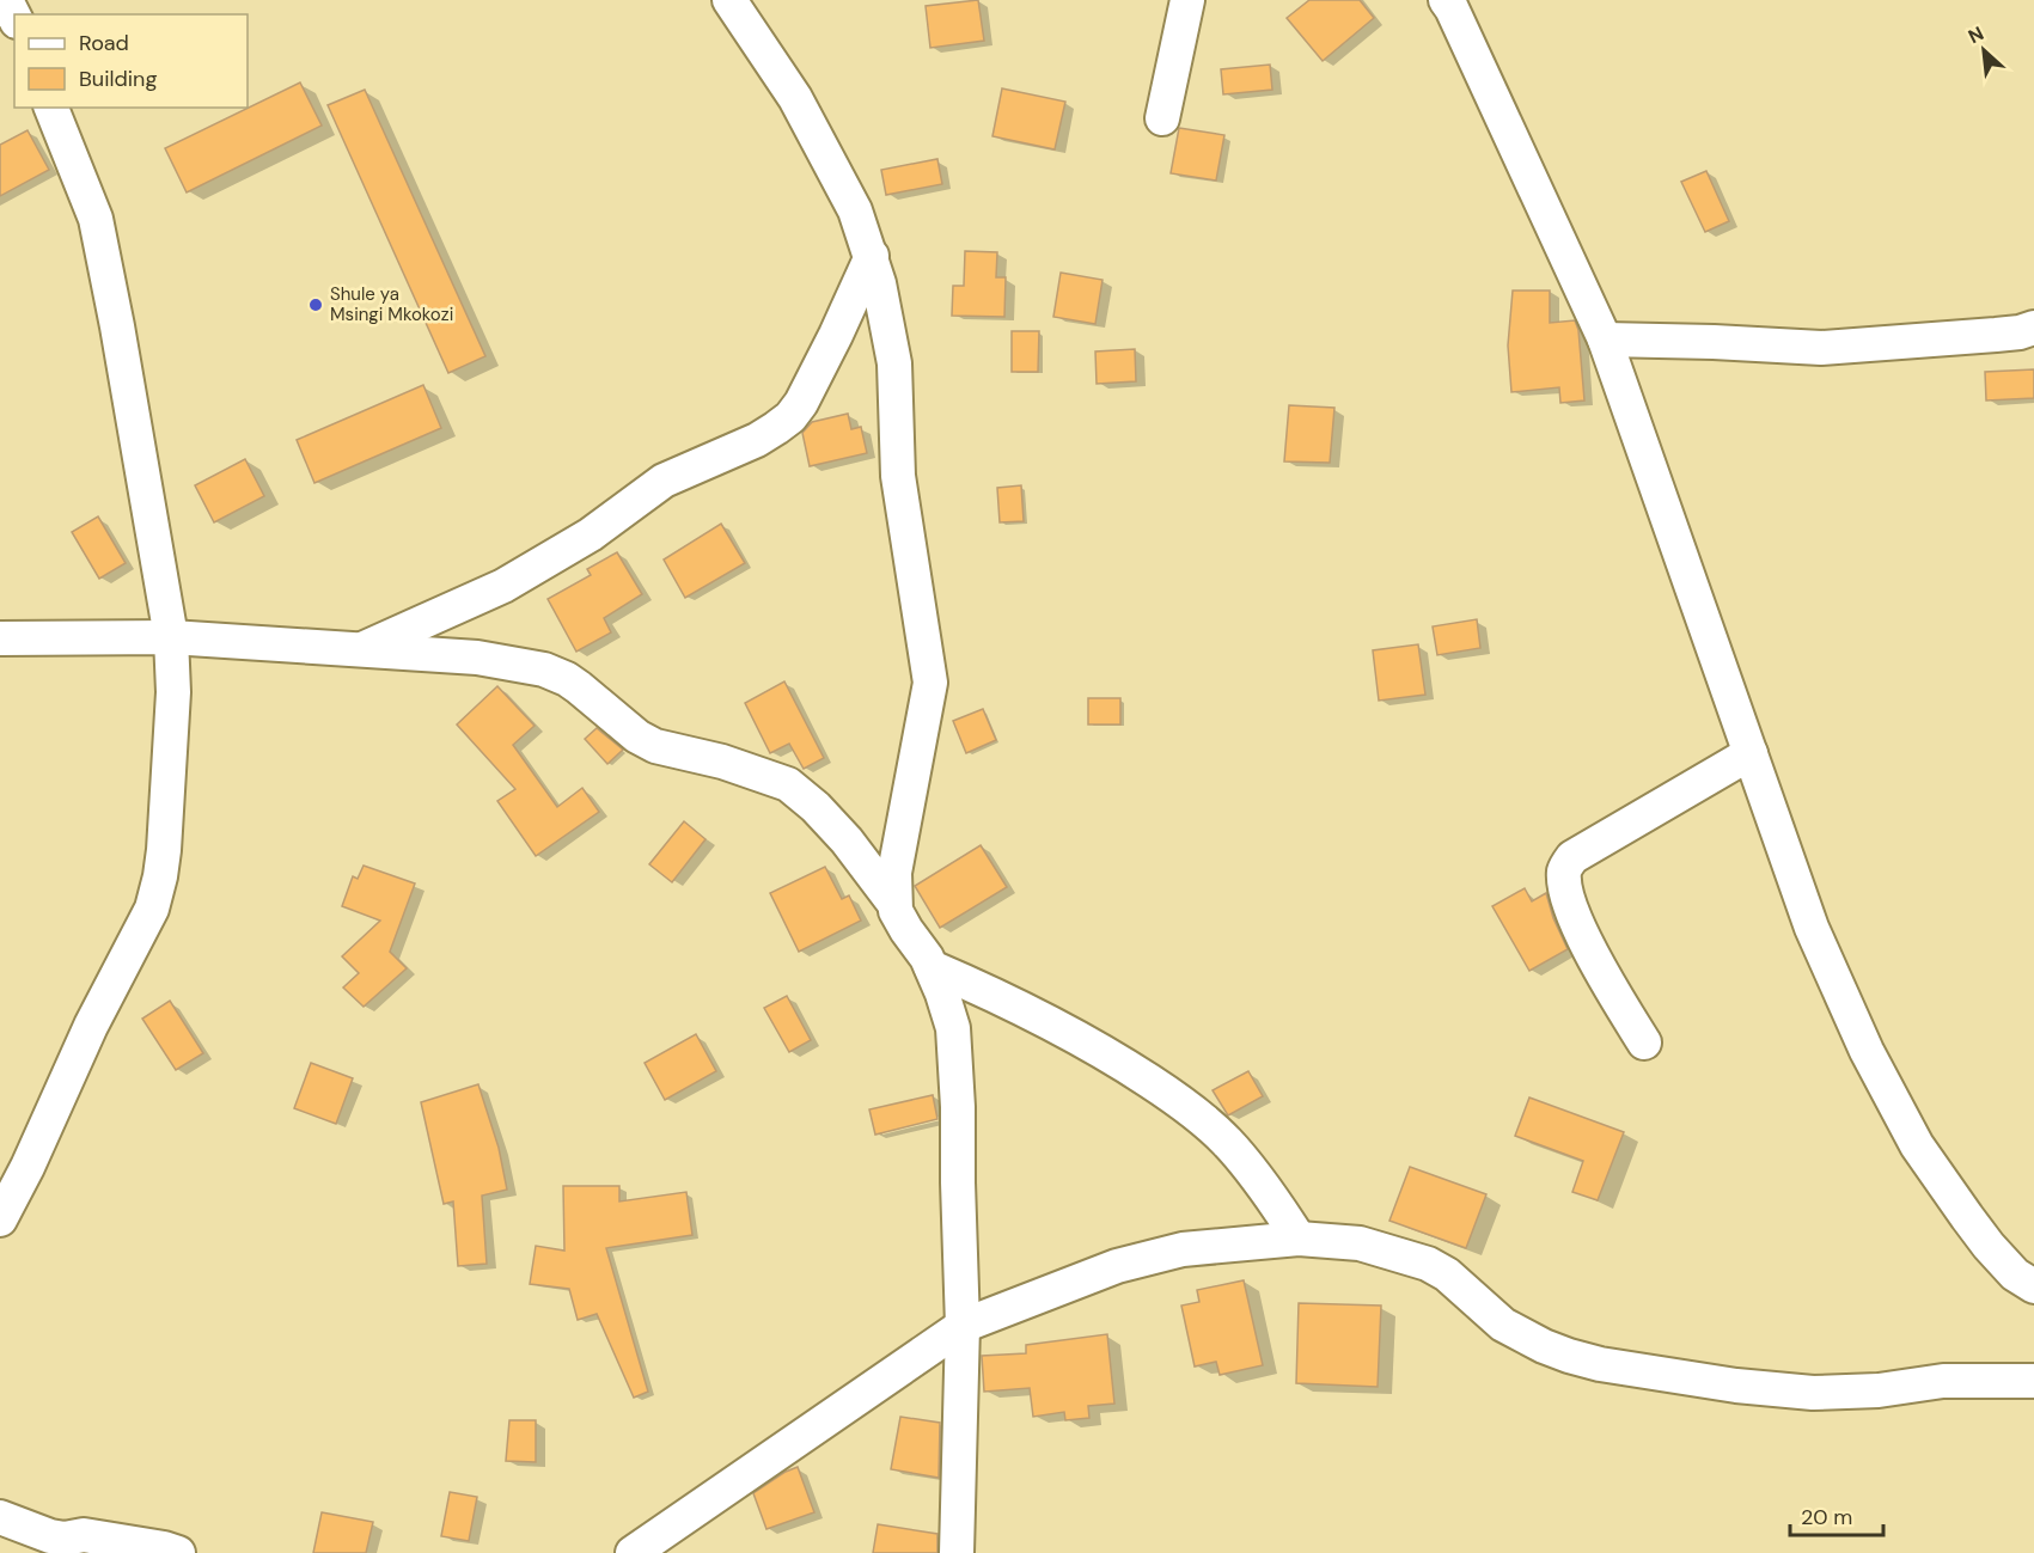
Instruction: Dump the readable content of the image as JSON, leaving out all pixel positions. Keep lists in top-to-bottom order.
{
  "places": ["Shule ya Msingi Mkokozi"],
  "legend": ["Road", "Building"],
  "scale_bar": "20 m",
  "north": "top left"
}
